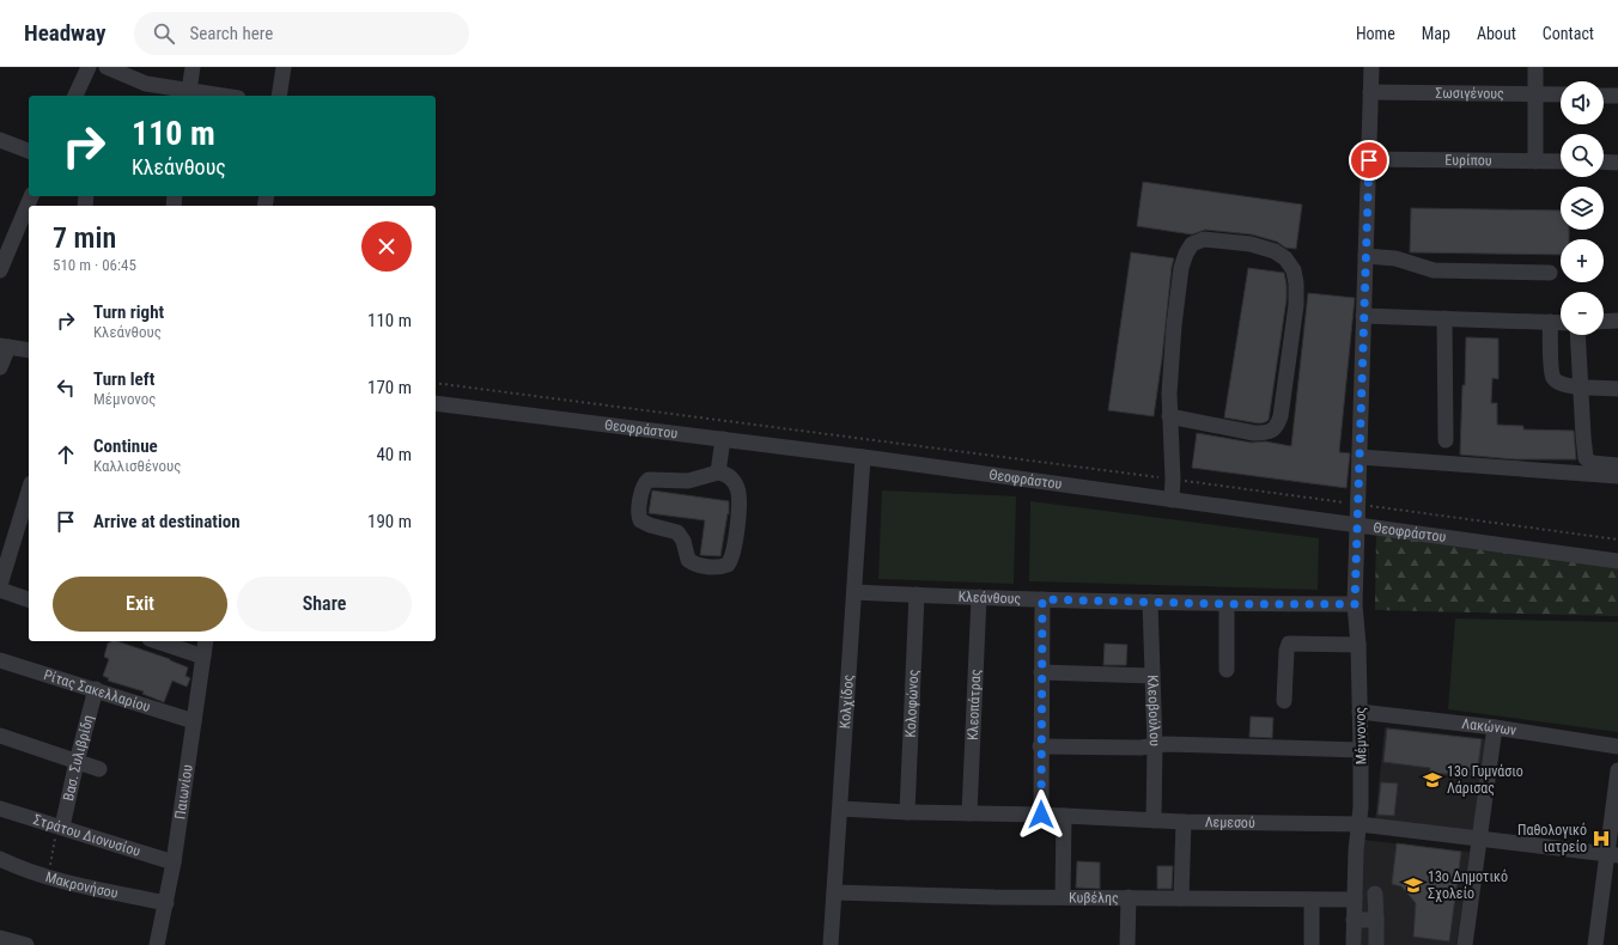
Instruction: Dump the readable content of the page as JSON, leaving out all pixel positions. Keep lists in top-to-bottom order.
{
  "streets": {
    "street": [
      "Σωσιγένους",
      "Ευρίπου",
      "Θεοφράστου",
      "Κλεάνθους",
      "Ρίτας Σακελλαρίου",
      "Κολχίδος",
      "Κολοφώνος",
      "Κλεοπάτρας",
      "Κλεοβούλου",
      "Λακώνων",
      "Μέμνονος",
      "Βασ. Συλιβρίδη",
      "Παιωνίου",
      "Λεμεσού",
      "Στράτου Διονυσίου",
      "Μακρονήσου",
      "Κυβέλης"
    ]
  },
  "crossings": [
    ["Σωσιγένους", "Μέμνονος"],
    ["Ευρίπου", "Μέμνονος"],
    ["Θεοφράστου", "Κολχίδος"],
    ["Θεοφράστου", "Μέμνονος"],
    ["Κλεάνθους", "Κολχίδος"],
    ["Κλεάνθους", "Κολοφώνος"],
    ["Κλεάνθους", "Κλεοπάτρας"],
    ["Κλεάνθους", "Κλεοβούλου"],
    ["Κλεάνθους", "Μέμνονος"],
    ["Ρίτας Σακελλαρίου", "Βασ. Συλιβρίδη"],
    ["Ρίτας Σακελλαρίου", "Παιωνίου"],
    ["Κολχίδος", "Λεμεσού"],
    ["Κολχίδος", "Κυβέλης"],
    ["Κολοφώνος", "Λεμεσού"],
    ["Κλεοπάτρας", "Λεμεσού"],
    ["Κλεοβούλου", "Λεμεσού"],
    ["Λακώνων", "Μέμνονος"],
    ["Μέμνονος", "Λεμεσού"],
    ["Μέμνονος", "Κυβέλης"],
    ["Βασ. Συλιβρίδη", "Στράτου Διονυσίου"],
    ["Παιωνίου", "Στράτου Διονυσίου"],
    ["Παιωνίου", "Μακρονήσου"]
  ],
  "places": {
    "school or university": ["13ο Γυμνάσιο Λάρισας", "13ο Δημοτικό Σχολείο"],
    "hospital": ["Παθολογικό ιατρείο"]
  },
  "page": {
    "header": "Headway",
    "search": "Search here",
    "nav": [
      "Home",
      "Map",
      "About",
      "Contact"
    ],
    "map_buttons": ["+", "−"],
    "turn": ["110 m", "Κλεάνθους"],
    "heading": ["7 min", "510 m · 06:45"],
    "list": [
      {
        "name": "Turn right",
        "note": "Κλεάνθους",
        "value": "110 m"
      },
      {
        "name": "Turn left",
        "note": "Μέμνονος",
        "value": "170 m"
      },
      {
        "name": "Continue",
        "note": "Καλλισθένους",
        "value": "40 m"
      },
      {
        "name": "Arrive at destination",
        "value": "190 m"
      }
    ],
    "buttons": ["Exit", "Share"]
  }
}
